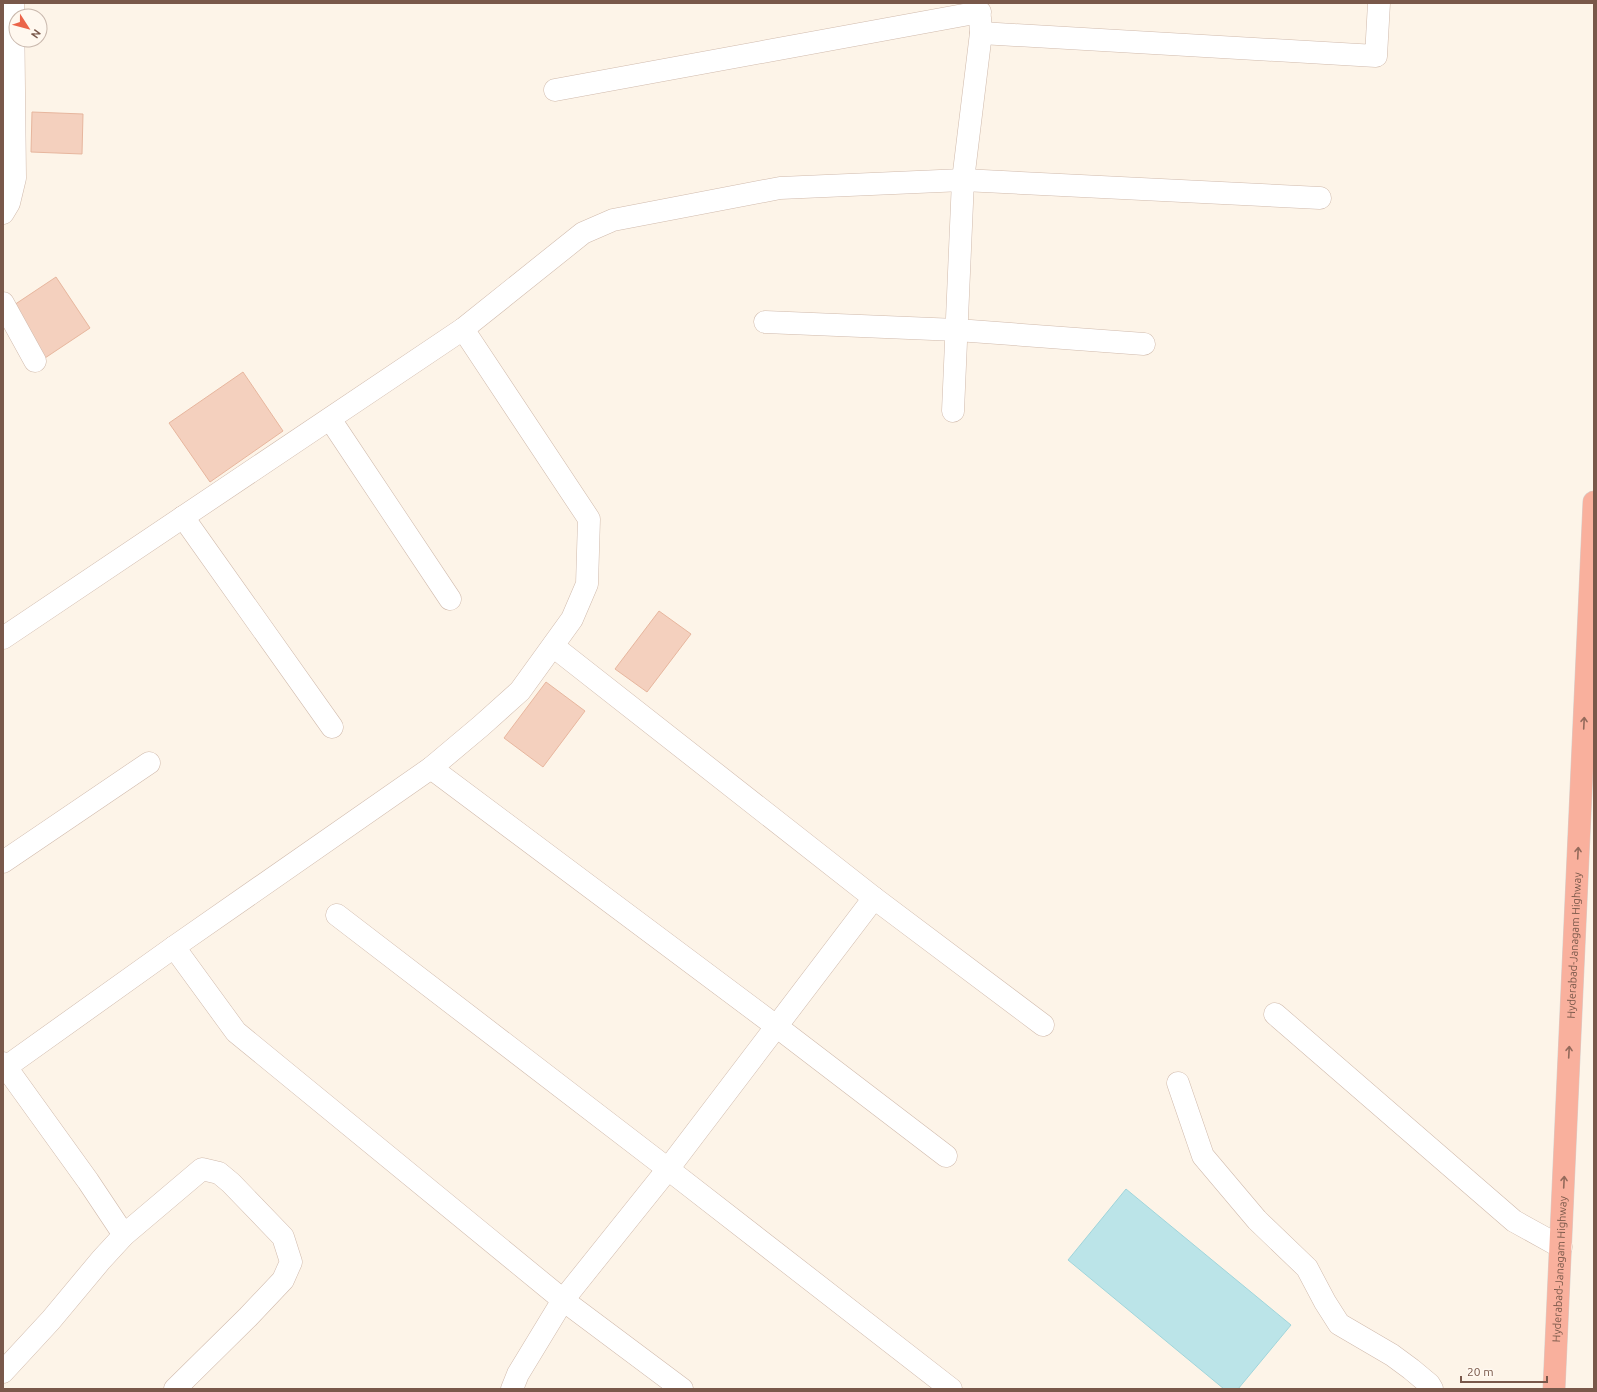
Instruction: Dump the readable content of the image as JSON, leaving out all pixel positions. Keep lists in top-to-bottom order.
{
  "streets": {
    "highway": ["Hyderabad-Janagam Highway"]
  },
  "one_way": ["Hyderabad-Janagam Highway"],
  "scale_bar": "20 m",
  "north": "bottom right"
}
